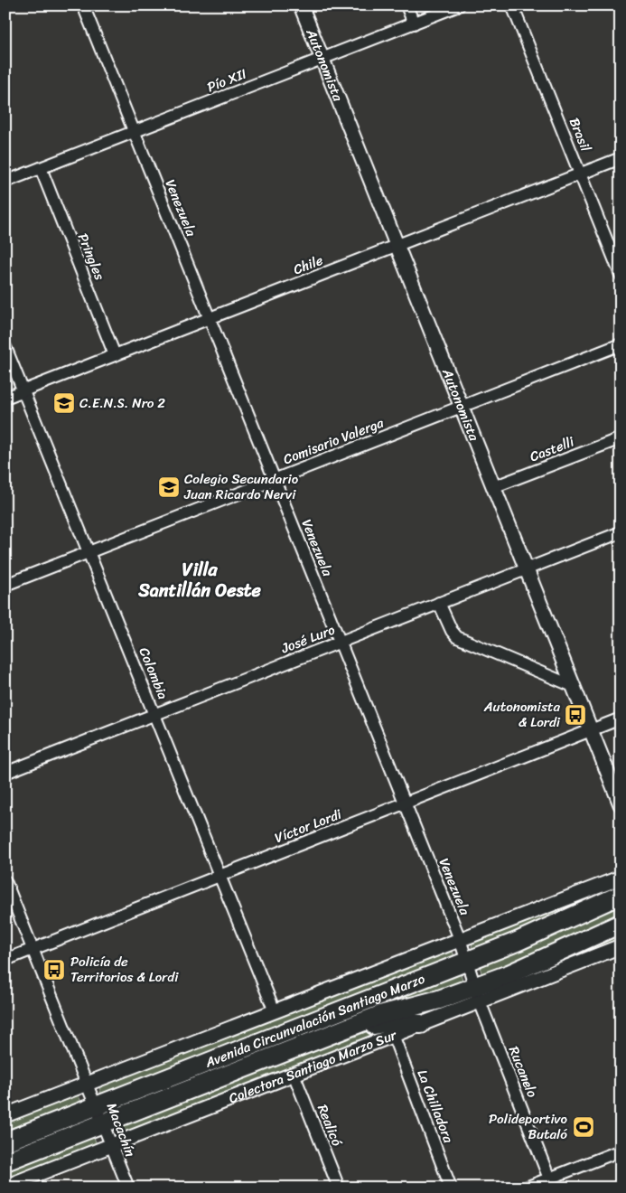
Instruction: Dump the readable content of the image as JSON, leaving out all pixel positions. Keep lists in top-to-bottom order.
{
  "streets": {
    "main road": ["Avenida Circunvalación Santiago Marzo"],
    "street": [
      "Autonomista",
      "Pío XII",
      "Brasil",
      "Venezuela",
      "Pringles",
      "Chile",
      "Comisario Valerga",
      "Castelli",
      "José Luro",
      "Colombia",
      "Víctor Lordi",
      "Colectora Santiago Marzo Sur",
      "Rucanelo",
      "La Chilladora",
      "Realicó",
      "Macachín"
    ]
  },
  "crossings": [
    ["Autonomista", "Pío XII"],
    ["Autonomista", "Chile"],
    ["Autonomista", "Comisario Valerga"],
    ["Autonomista", "Castelli"],
    ["Autonomista", "José Luro"],
    ["Autonomista", "Víctor Lordi"],
    ["Pío XII", "Venezuela"],
    ["Pío XII", "Pringles"],
    ["Brasil", "Chile"],
    ["Venezuela", "Chile"],
    ["Venezuela", "Comisario Valerga"],
    ["Venezuela", "José Luro"],
    ["Venezuela", "Víctor Lordi"],
    ["Venezuela", "Avenida Circunvalación Santiago Marzo"],
    ["Venezuela", "Colectora Santiago Marzo Sur"],
    ["Venezuela", "Rucanelo"],
    ["Pringles", "Chile"],
    ["Chile", "Colombia"],
    ["Comisario Valerga", "Colombia"],
    ["José Luro", "Colombia"],
    ["Colombia", "Víctor Lordi"],
    ["Víctor Lordi", "Macachín"],
    ["Avenida Circunvalación Santiago Marzo", "Colectora Santiago Marzo Sur"],
    ["Avenida Circunvalación Santiago Marzo", "Rucanelo"],
    ["Avenida Circunvalación Santiago Marzo", "Macachín"],
    ["Colectora Santiago Marzo Sur", "Rucanelo"],
    ["Colectora Santiago Marzo Sur", "La Chilladora"],
    ["Colectora Santiago Marzo Sur", "Realicó"],
    ["Colectora Santiago Marzo Sur", "Macachín"]
  ],
  "districts": ["Villa Santillán Oeste"],
  "places": {
    "school or university": ["C.E.N.S. Nro 2", "Colegio Secundario Juan Ricardo Nervi"],
    "bus stop": ["Autonomista & Lordi", "Policía de Territorios & Lordi"],
    "sports": ["Polideportivo Butaló"]
  }
}
